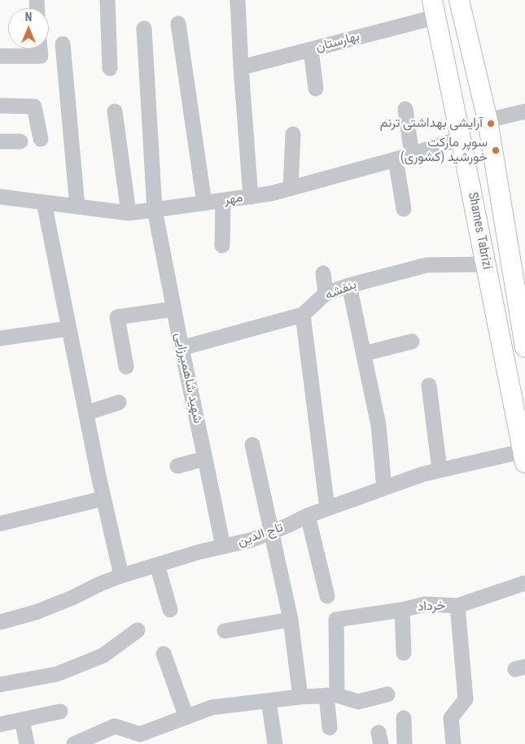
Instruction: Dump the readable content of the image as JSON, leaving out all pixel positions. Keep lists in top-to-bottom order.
{
  "streets": {
    "main road": ["Shames Tabrizi"],
    "street": [
      "بهارستان",
      "مهر",
      "بنفشه",
      "شهید شاهمیرزایی",
      "تاج الدین",
      "خرداد"
    ]
  },
  "crossings": [
    ["بهارستان", "Shames Tabrizi"],
    ["مهر", "Shames Tabrizi"],
    ["مهر", "شهید شاهمیرزایی"],
    ["Shames Tabrizi", "بنفشه"],
    ["Shames Tabrizi", "تاج الدین"],
    ["بنفشه", "شهید شاهمیرزایی"],
    ["شهید شاهمیرزایی", "تاج الدین"]
  ],
  "places": ["آرایشی بهداشتی ترنم", "سوپر مارکت خورشید (کشوری)"],
  "north": "top"
}
